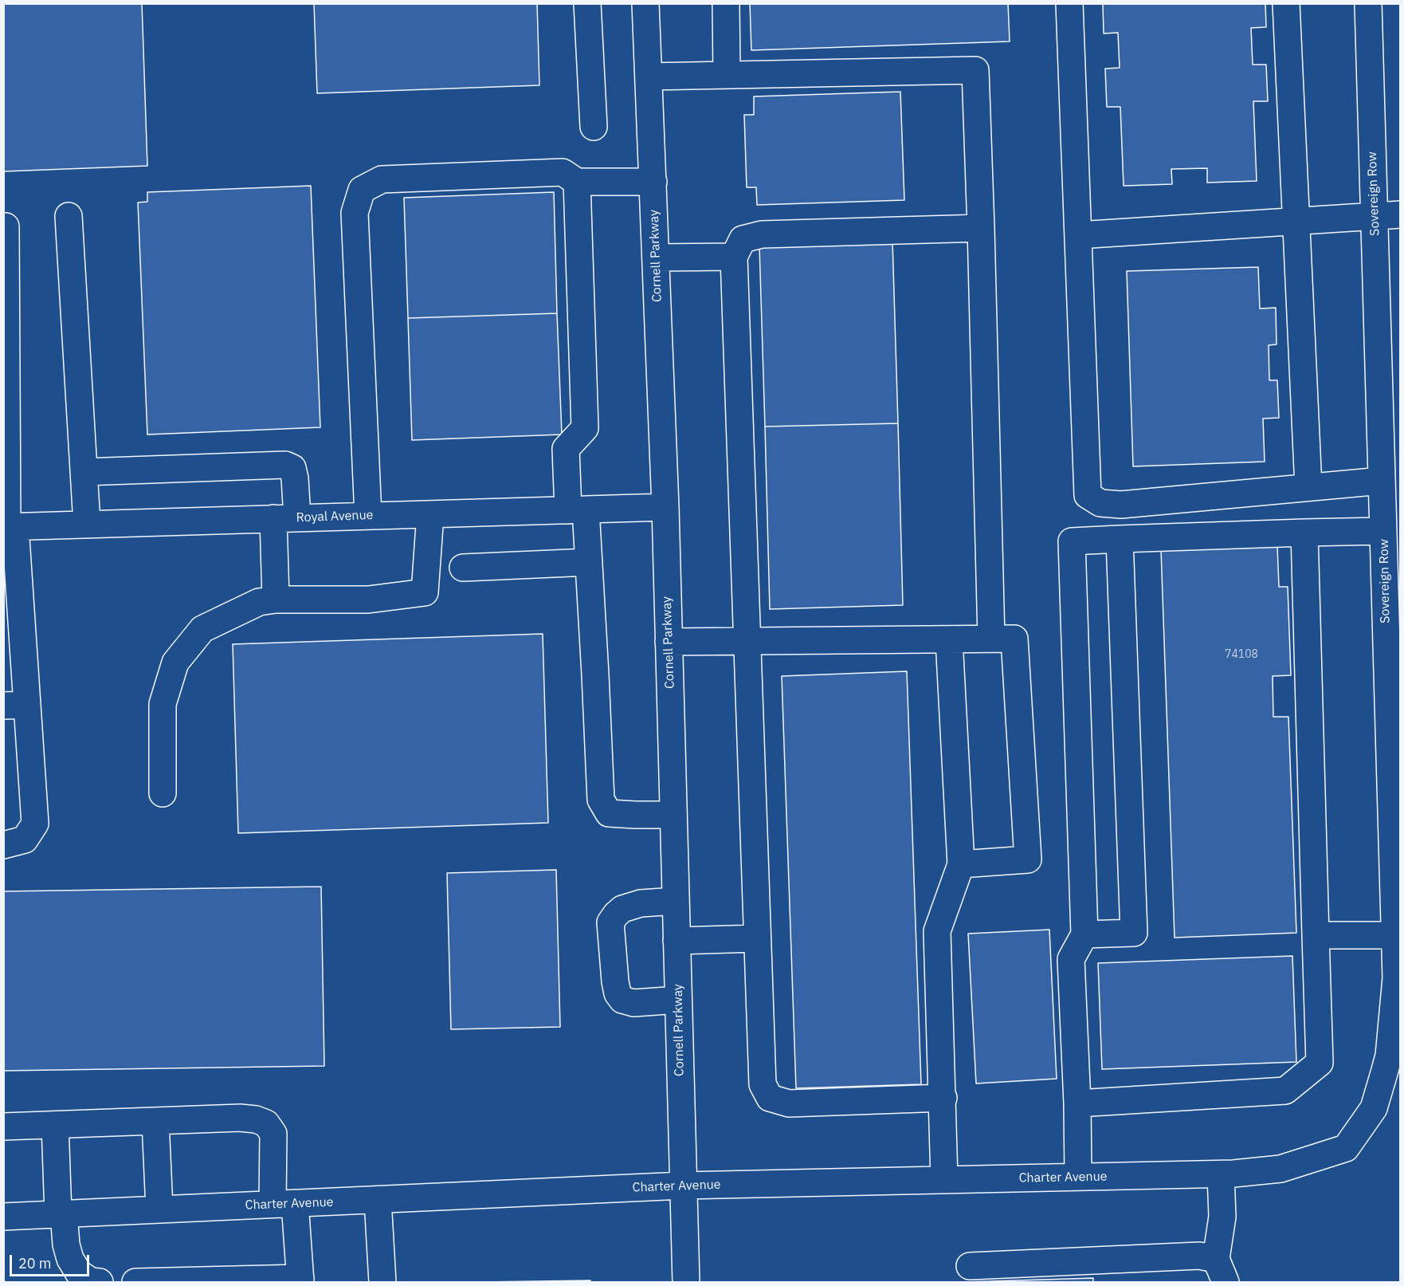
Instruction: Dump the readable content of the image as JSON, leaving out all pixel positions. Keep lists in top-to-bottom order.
{
  "streets": {
    "street": [
      "Sovereign Row",
      "Cornell Parkway",
      "Royal Avenue",
      "Charter Avenue"
    ]
  },
  "crossings": [
    ["Sovereign Row", "Charter Avenue"],
    ["Cornell Parkway", "Royal Avenue"],
    ["Cornell Parkway", "Charter Avenue"]
  ],
  "house_numbers": ["74108"],
  "scale_bar": "20 m"
}
